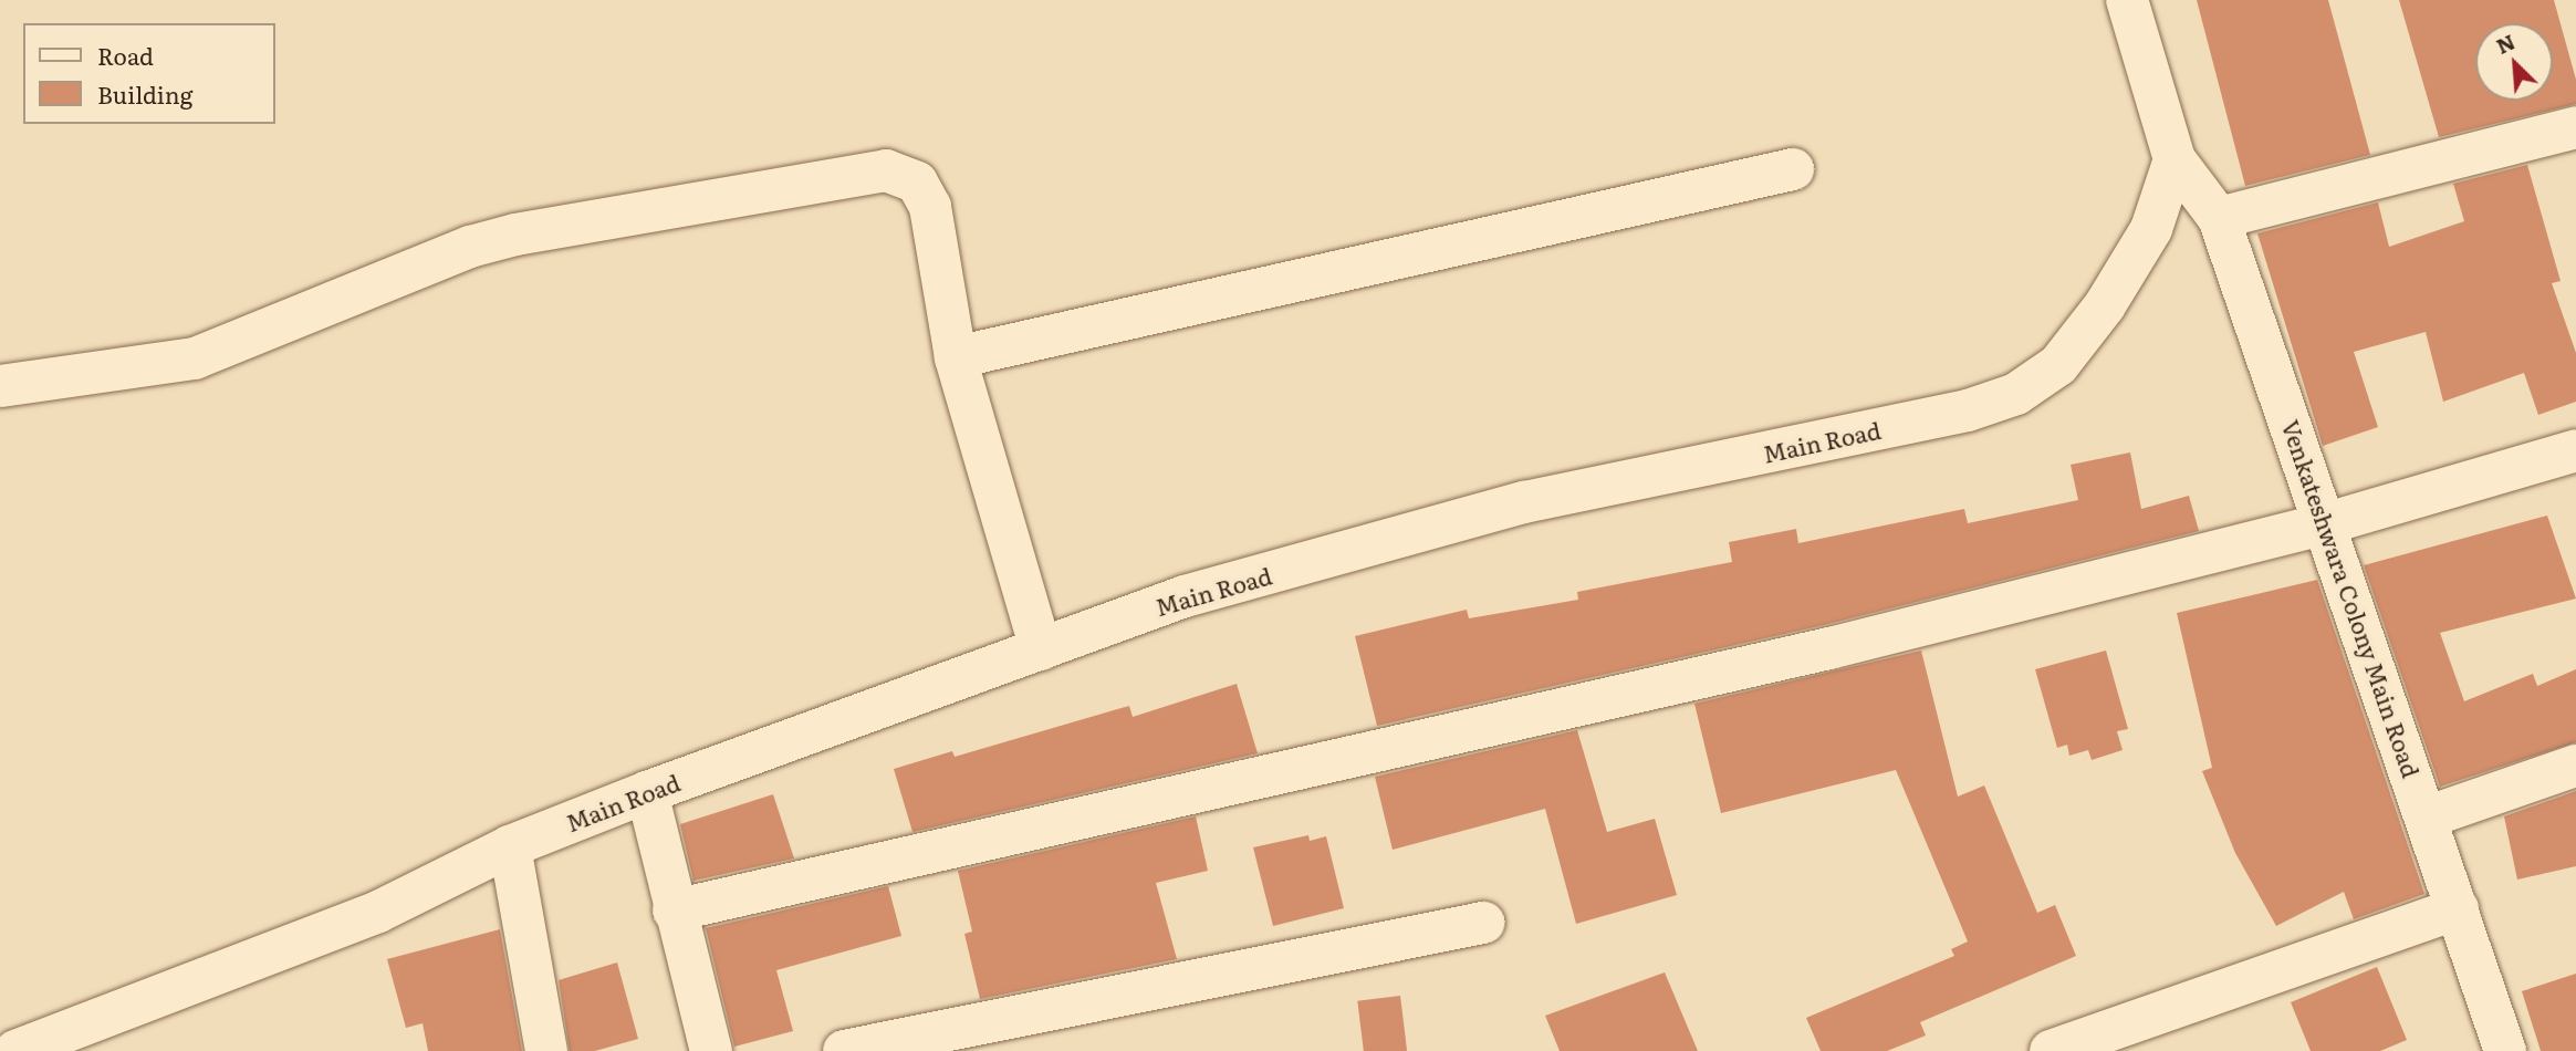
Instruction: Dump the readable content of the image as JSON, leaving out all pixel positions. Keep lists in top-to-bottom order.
{
  "streets": {
    "street": ["Main Road", "Venkateshwara Colony Main Road"]
  },
  "crossings": [
    ["Main Road", "Venkateshwara Colony Main Road"]
  ],
  "legend": ["Road", "Building"],
  "north": "top left"
}
